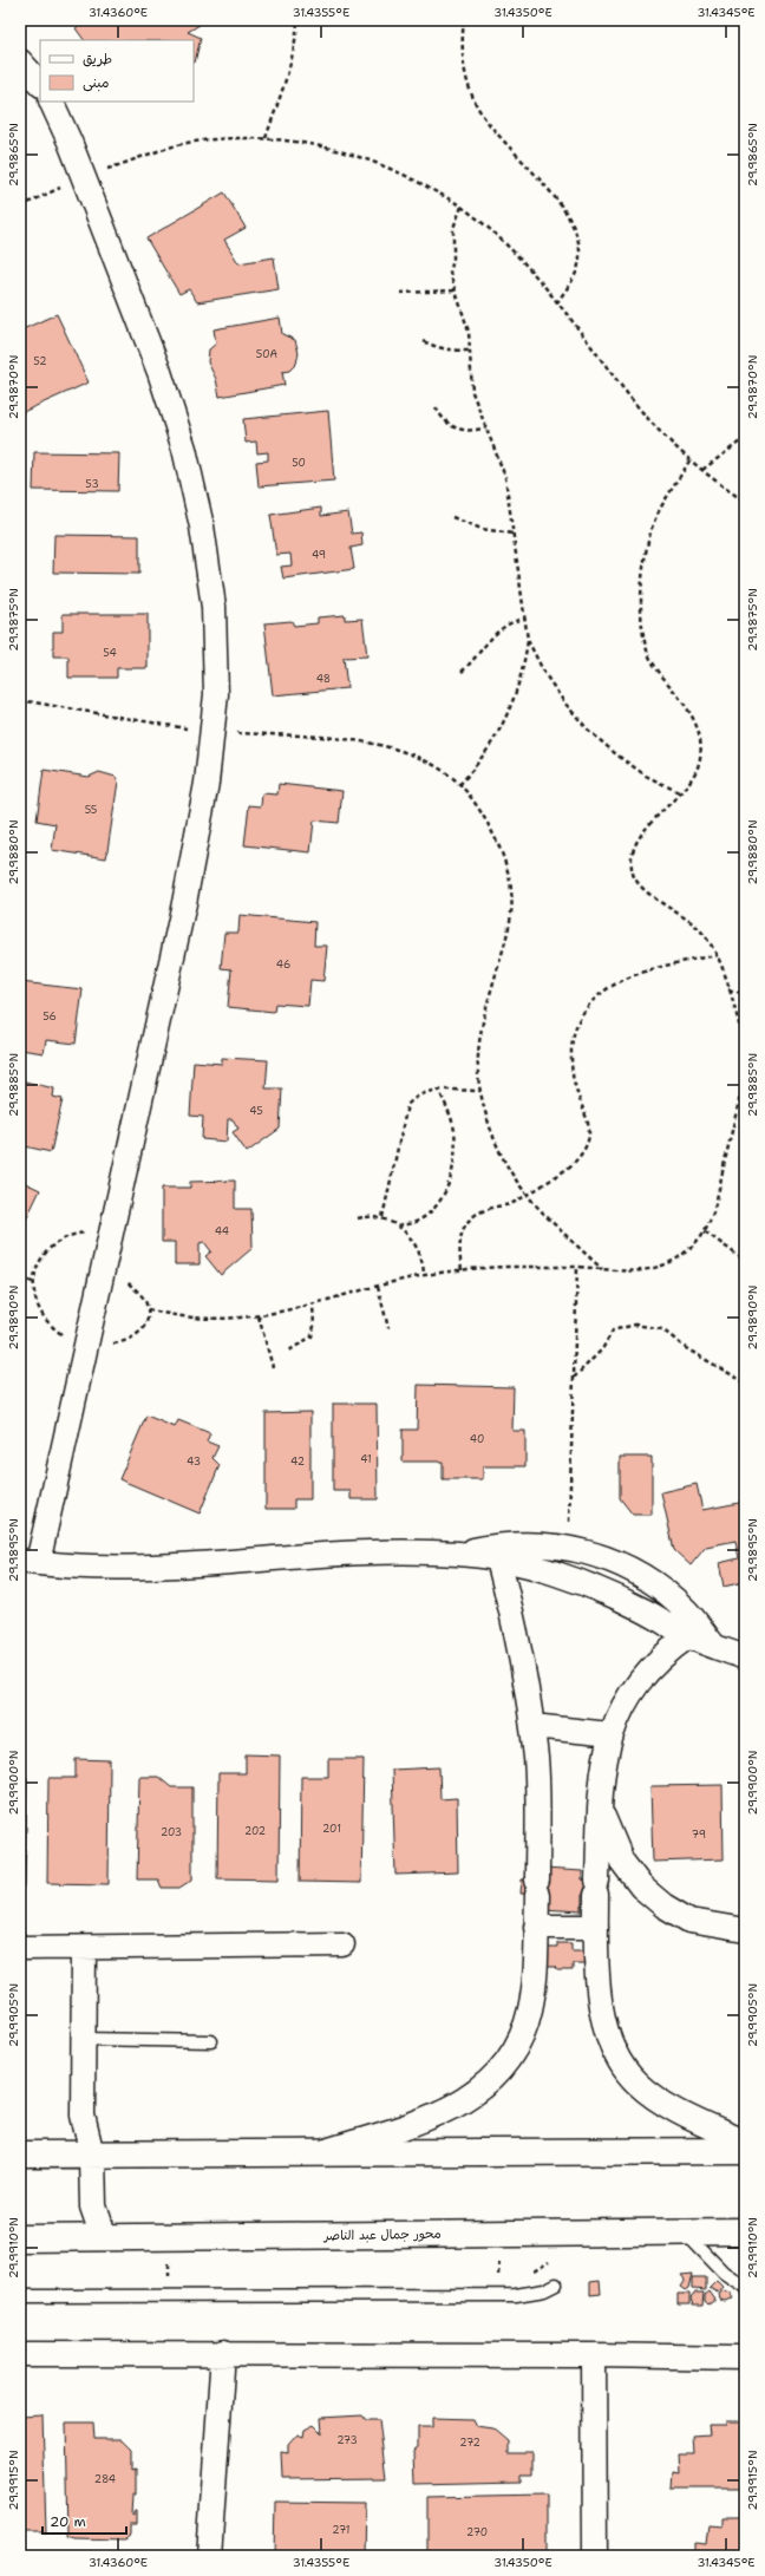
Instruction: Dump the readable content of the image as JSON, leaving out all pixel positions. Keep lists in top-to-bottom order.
{
  "streets": {
    "main road": ["محور جمال عبد الناصر"]
  },
  "house_numbers": [
    "50A",
    "52",
    "50",
    "53",
    "49",
    "54",
    "48",
    "55",
    "46",
    "56",
    "45",
    "44",
    "40",
    "41",
    "43",
    "42",
    "201",
    "202",
    "203",
    "79",
    "273",
    "272",
    "284",
    "271",
    "270"
  ],
  "legend": ["طريق", "مبنى"],
  "scale_bar": "20 m",
  "coordinates": [
    "31.4360°E",
    "31.4355°E",
    "31.4350°E",
    "31.4345°E",
    "29.9865°N",
    "29.9870°N",
    "29.9875°N",
    "29.9880°N",
    "29.9885°N",
    "29.9890°N",
    "29.9895°N",
    "29.9900°N",
    "29.9905°N",
    "29.9910°N",
    "29.9915°N"
  ]
}
